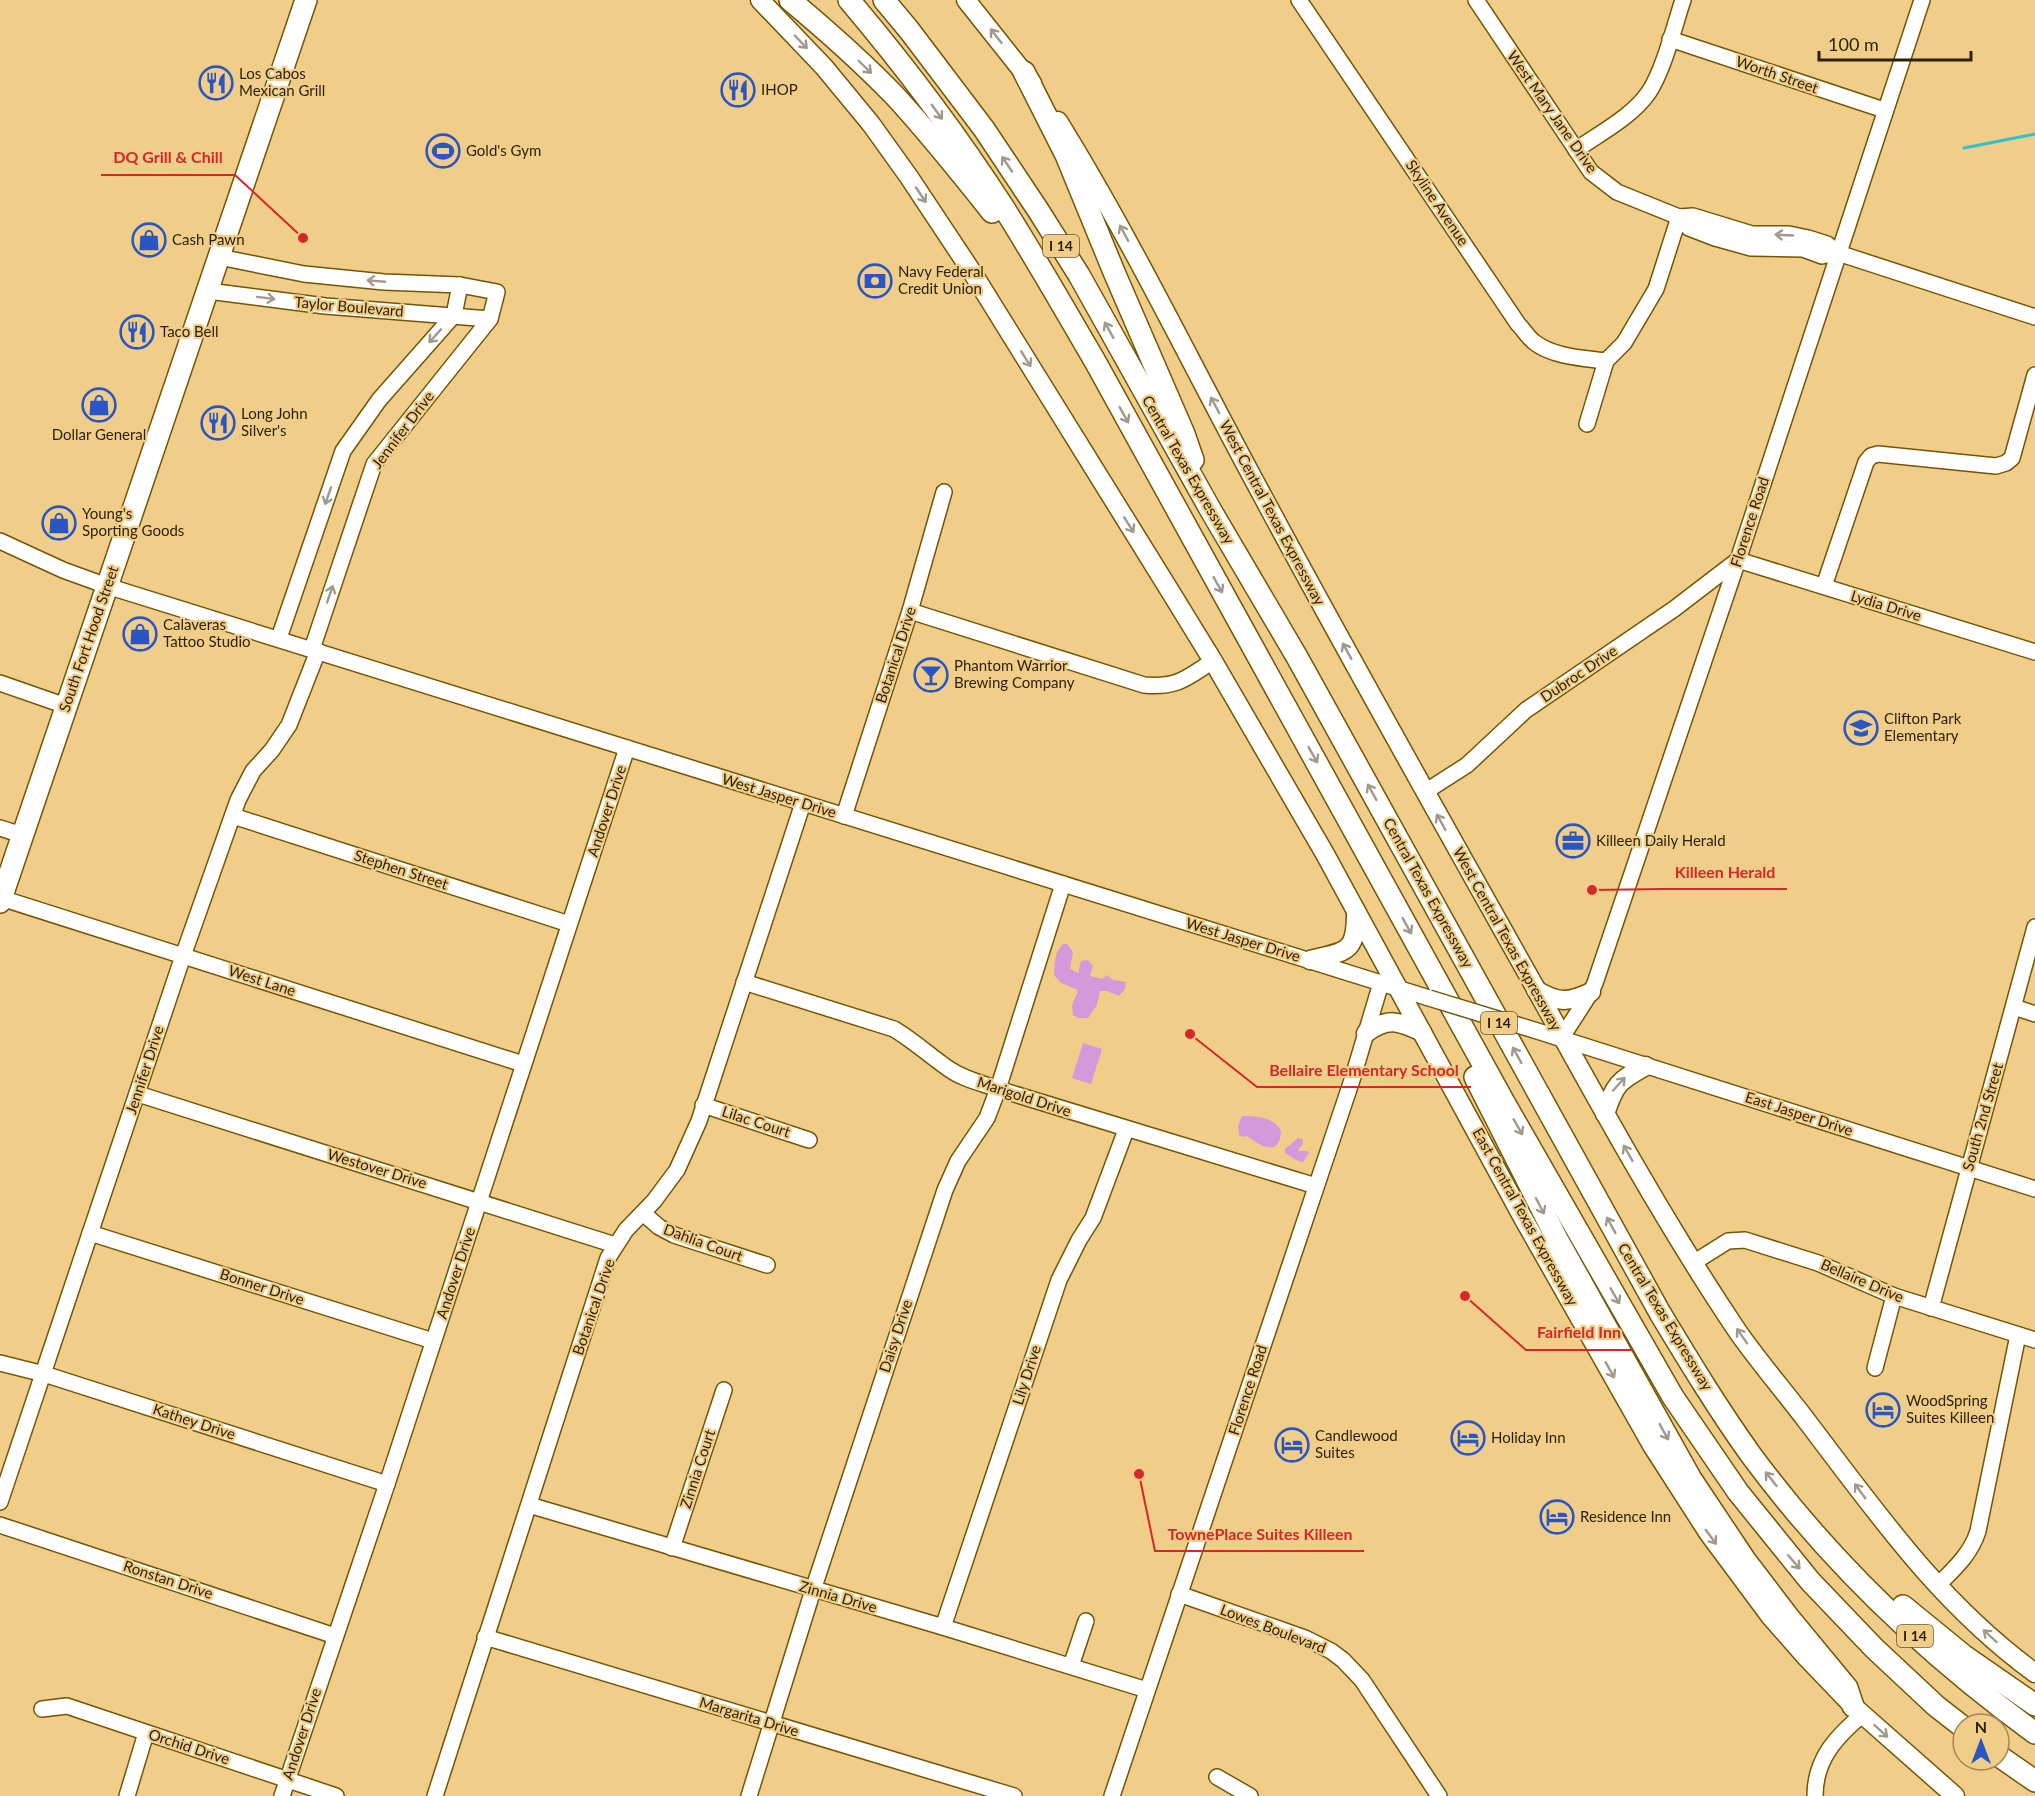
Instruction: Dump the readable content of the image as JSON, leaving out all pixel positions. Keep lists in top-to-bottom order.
{
  "streets": {
    "highway": ["I 14", "Central Texas Expressway", "South Fort Hood Street"],
    "main road": ["West Central Texas Expressway", "East Central Texas Expressway"],
    "street": [
      "Worth Street",
      "West Mary Jane Drive",
      "Skyline Avenue",
      "Taylor Boulevard",
      "Jennifer Drive",
      "Florence Road",
      "Lydia Drive",
      "Botanical Drive",
      "Dubroc Drive",
      "West Jasper Drive",
      "Andover Drive",
      "Stephen Street",
      "West Lane",
      "Marigold Drive",
      "East Jasper Drive",
      "South 2nd Street",
      "Lilac Court",
      "Westover Drive",
      "Dahlia Court",
      "Bellaire Drive",
      "Bonner Drive",
      "Daisy Drive",
      "Lily Drive",
      "Kathey Drive",
      "Zinnia Court",
      "Ronstan Drive",
      "Zinnia Drive",
      "Lowes Boulevard",
      "Margarita Drive",
      "Orchid Drive"
    ]
  },
  "crossings": [
    ["Worth Street", "Florence Road"],
    ["West Mary Jane Drive", "Florence Road"],
    ["Taylor Boulevard", "Jennifer Drive"],
    ["Taylor Boulevard", "South Fort Hood Street"],
    ["Jennifer Drive", "West Jasper Drive"],
    ["Jennifer Drive", "Stephen Street"],
    ["Jennifer Drive", "West Lane"],
    ["Jennifer Drive", "Westover Drive"],
    ["Jennifer Drive", "Bonner Drive"],
    ["Jennifer Drive", "Kathey Drive"],
    ["West Central Texas Expressway", "Florence Road"],
    ["West Central Texas Expressway", "Dubroc Drive"],
    ["West Central Texas Expressway", "West Jasper Drive"],
    ["West Central Texas Expressway", "East Jasper Drive"],
    ["Florence Road", "Lydia Drive"],
    ["Florence Road", "Dubroc Drive"],
    ["Florence Road", "West Jasper Drive"],
    ["Florence Road", "Marigold Drive"],
    ["Florence Road", "East Jasper Drive"],
    ["Florence Road", "East Central Texas Expressway"],
    ["Florence Road", "Zinnia Drive"],
    ["Florence Road", "Lowes Boulevard"],
    ["Lydia Drive", "Dubroc Drive"],
    ["South Fort Hood Street", "West Jasper Drive"],
    ["South Fort Hood Street", "West Lane"],
    ["Botanical Drive", "West Jasper Drive"],
    ["Botanical Drive", "Marigold Drive"],
    ["Botanical Drive", "Lilac Court"],
    ["Botanical Drive", "Westover Drive"],
    ["Botanical Drive", "Dahlia Court"],
    ["Botanical Drive", "Zinnia Drive"],
    ["Botanical Drive", "Margarita Drive"],
    ["West Jasper Drive", "Andover Drive"],
    ["West Jasper Drive", "East Jasper Drive"],
    ["West Jasper Drive", "East Central Texas Expressway"],
    ["West Jasper Drive", "Daisy Drive"],
    ["Andover Drive", "Stephen Street"],
    ["Andover Drive", "West Lane"],
    ["Andover Drive", "Westover Drive"],
    ["Andover Drive", "Bonner Drive"],
    ["Andover Drive", "Kathey Drive"],
    ["Andover Drive", "Ronstan Drive"],
    ["Andover Drive", "Orchid Drive"],
    ["Marigold Drive", "Daisy Drive"],
    ["Marigold Drive", "Lily Drive"],
    ["East Jasper Drive", "South 2nd Street"],
    ["South 2nd Street", "Bellaire Drive"],
    ["Daisy Drive", "Zinnia Drive"],
    ["Daisy Drive", "Margarita Drive"],
    ["Lily Drive", "Zinnia Drive"],
    ["Zinnia Court", "Zinnia Drive"]
  ],
  "places": {
    "restaurant": [
      "Los Cabos Mexican Grill",
      "IHOP",
      "Taco Bell",
      "Long John Silver's"
    ],
    "sports": ["Gold's Gym"],
    "other": [
      "DQ Grill & Chill",
      "Killeen Herald",
      "Bellaire Elementary School",
      "Fairfield Inn",
      "TownePlace Suites Killeen"
    ],
    "shop": [
      "Cash Pawn",
      "Dollar General",
      "Young's Sporting Goods",
      "Calaveras Tattoo Studio"
    ],
    "bank": ["Navy Federal Credit Union"],
    "bar": ["Phantom Warrior Brewing Company"],
    "school or university": ["Clifton Park Elementary"],
    "office": ["Killeen Daily Herald"],
    "hotel": [
      "WoodSpring Suites Killeen",
      "Holiday Inn",
      "Candlewood Suites",
      "Residence Inn"
    ]
  },
  "scale_bar": "100 m",
  "north": "top"
}
